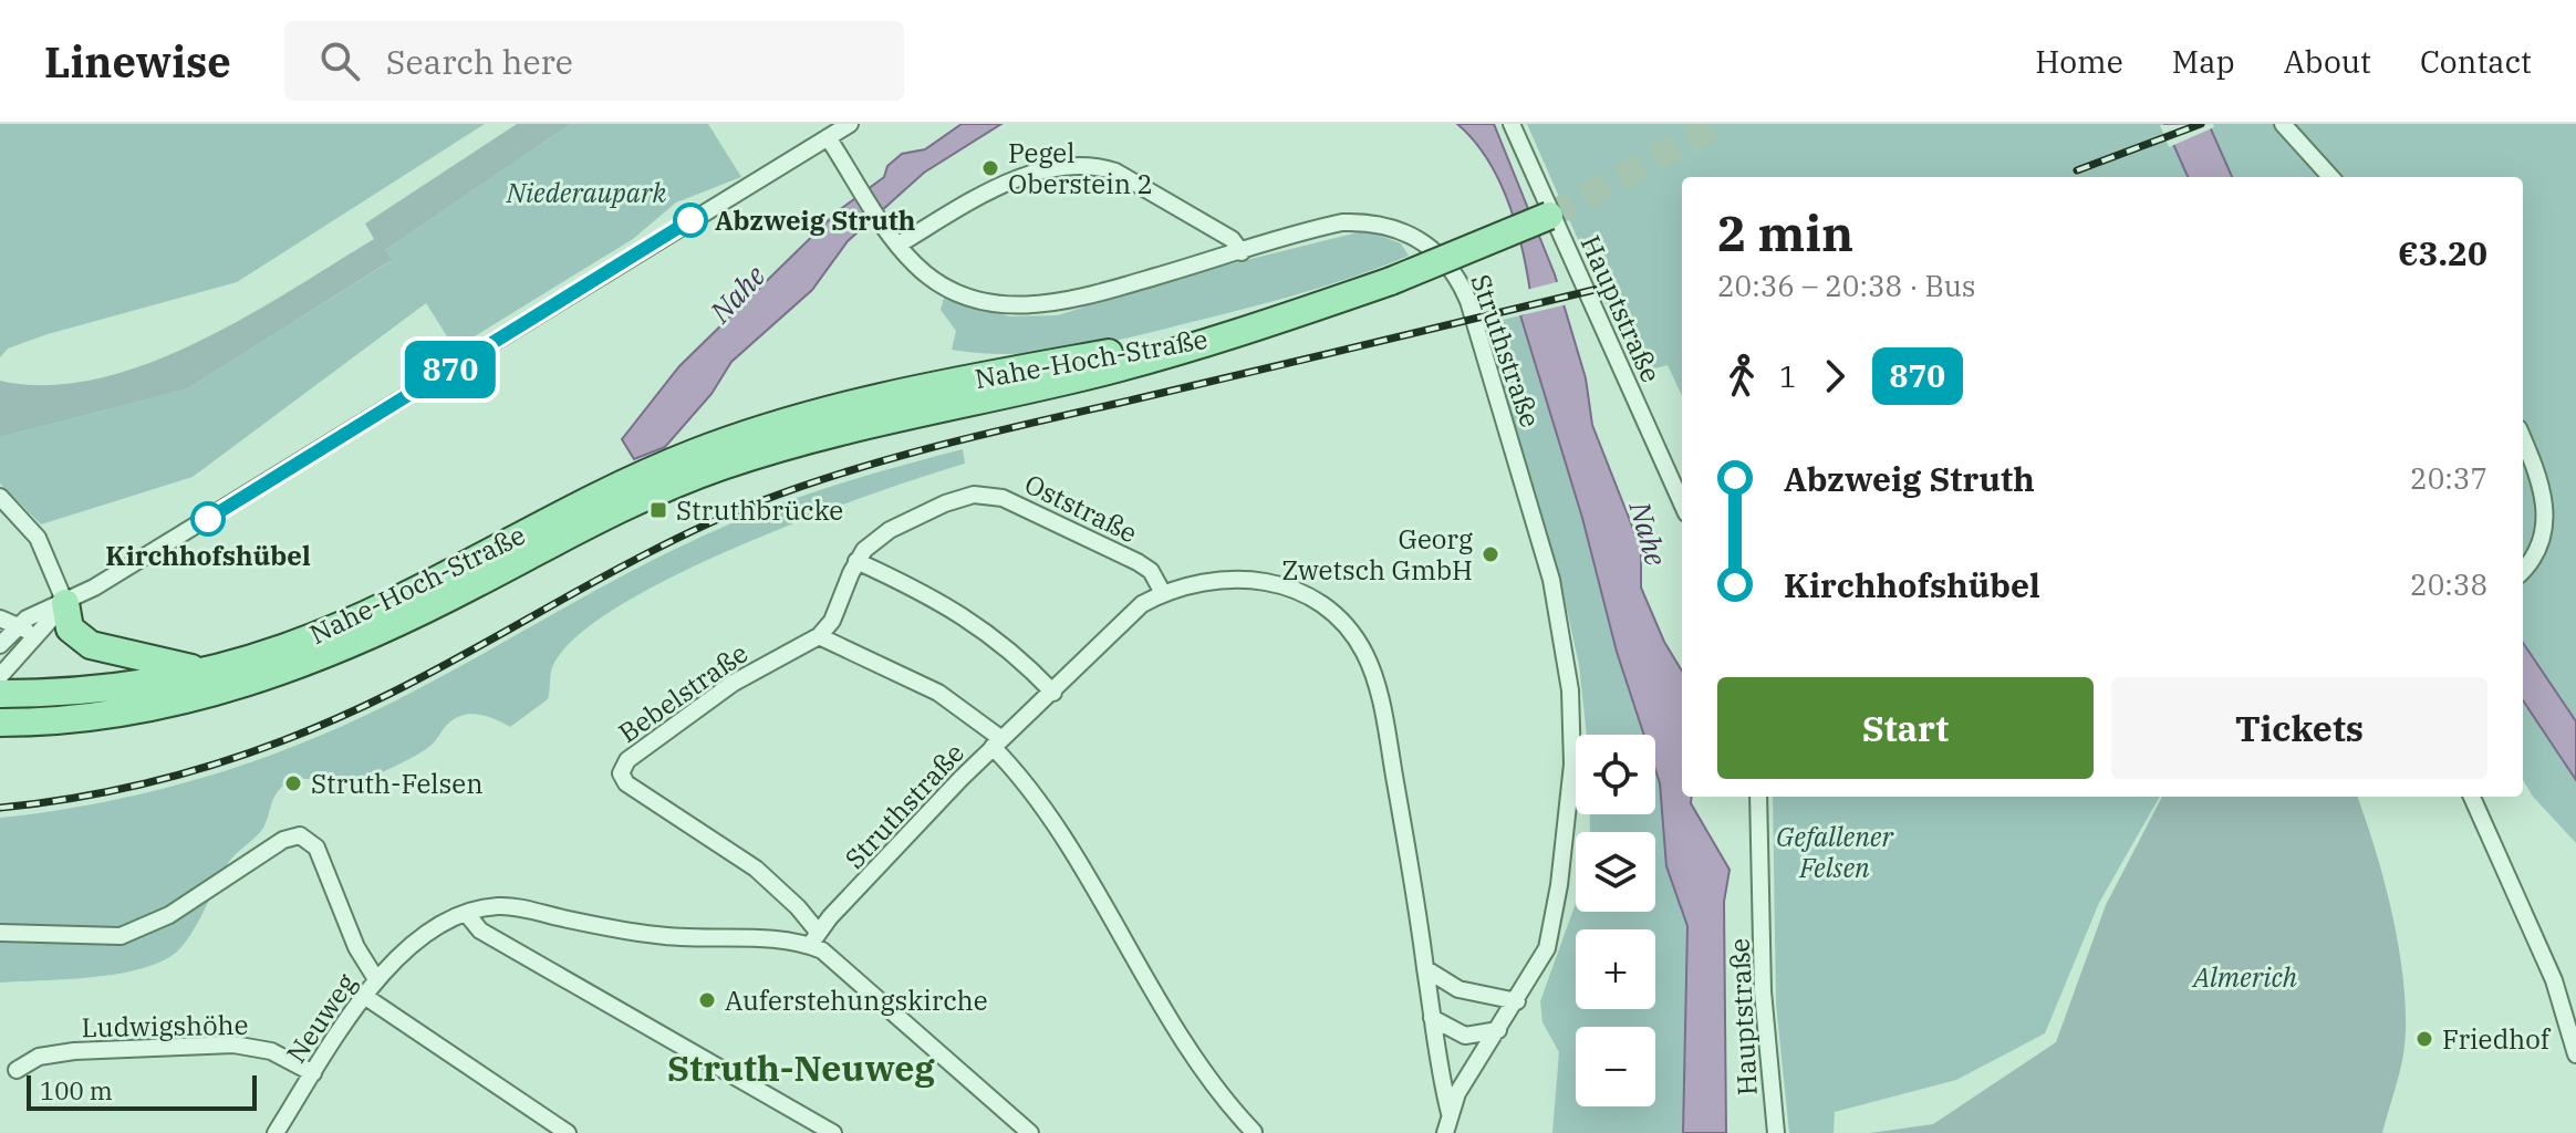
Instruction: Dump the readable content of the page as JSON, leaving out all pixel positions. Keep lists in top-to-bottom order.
{
  "streets": {
    "main road": ["Nahe-Hoch-Straße"],
    "street": [
      "Hauptstraße",
      "Struthstraße",
      "Oststraße",
      "Bebelstraße",
      "Neuweg",
      "Ludwigshöhe"
    ]
  },
  "crossings": [
    ["Struthstraße", "Oststraße"],
    ["Struthstraße", "Bebelstraße"],
    ["Oststraße", "Bebelstraße"],
    ["Neuweg", "Ludwigshöhe"]
  ],
  "districts": ["Struth-Neuweg"],
  "water": ["Nahe"],
  "parks": ["Niederaupark", "Gefallener Felsen", "Almerich"],
  "places": {
    "other": [
      "Pegel Oberstein 2",
      "Abzweig Struth",
      "Kirchhofshübel",
      "Georg Zwetsch GmbH",
      "Struth-Felsen",
      "Auferstehungskirche",
      "Friedhof"
    ],
    "transit": ["Struthbrücke"]
  },
  "lines": ["bus line 870"],
  "scale_bar": "100 m",
  "page": {
    "header": "Linewise",
    "search": "Search here",
    "nav": [
      "Home",
      "Map",
      "About",
      "Contact"
    ],
    "on_map": "870",
    "heading": ["2 min", "20:36 – 20:38 · Bus", "€3.20"],
    "legs": ["1", "870"],
    "list": [
      {
        "name": "Abzweig Struth",
        "value": "20:37"
      },
      {
        "name": "Kirchhofshübel",
        "value": "20:38"
      }
    ],
    "buttons": ["Start", "Tickets"],
    "map_buttons": ["+", "−"],
    "scale": "100 m"
  }
}
